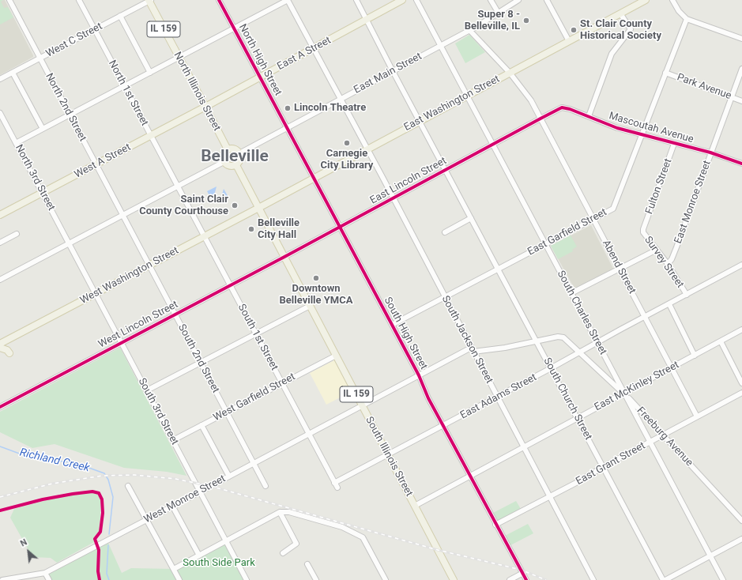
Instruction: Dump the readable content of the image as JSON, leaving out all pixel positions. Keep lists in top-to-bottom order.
{
  "streets": {
    "main road": [
      "IL 159",
      "East A Street",
      "North Illinois Street",
      "East Washington Street",
      "West A Street",
      "West Washington Street",
      "South Illinois Street"
    ],
    "street": [
      "West C Street",
      "North High Street",
      "East Main Street",
      "Park Avenue",
      "North 1st Street",
      "North 2nd Street",
      "Mascoutah Avenue",
      "North 3rd Street",
      "East Lincoln Street",
      "Fulton Street",
      "East Monroe Street",
      "East Garfield Street",
      "Survey Street",
      "Abend Street",
      "South Charles Street",
      "West Lincoln Street",
      "South High Street",
      "South 1st Street",
      "South Jackson Street",
      "South 2nd Street",
      "East McKinley Street",
      "East Adams Street",
      "West Garfield Street",
      "South Church Street",
      "South 3rd Street",
      "Freeburg Avenue",
      "East Grant Street",
      "West Monroe Street"
    ]
  },
  "crossings": [
    ["West C Street", "North Illinois Street"],
    ["West C Street", "North 1st Street"],
    ["West C Street", "North 2nd Street"],
    ["East A Street", "North High Street"],
    ["East A Street", "North Illinois Street"],
    ["East A Street", "West A Street"],
    ["East A Street", "South Jackson Street"],
    ["East A Street", "South Church Street"],
    ["North High Street", "East Main Street"],
    ["North High Street", "South High Street"],
    ["East Main Street", "North Illinois Street"],
    ["East Main Street", "South Charles Street"],
    ["East Main Street", "South High Street"],
    ["East Main Street", "South Jackson Street"],
    ["East Main Street", "South Church Street"],
    ["East Main Street", "South Illinois Street"],
    ["Park Avenue", "East Monroe Street"],
    ["Park Avenue", "East Garfield Street"],
    ["North Illinois Street", "West A Street"],
    ["North Illinois Street", "South Illinois Street"],
    ["North 1st Street", "West A Street"],
    ["North 1st Street", "South 1st Street"],
    ["East Washington Street", "West Washington Street"],
    ["East Washington Street", "South Charles Street"],
    ["East Washington Street", "South High Street"],
    ["East Washington Street", "South Jackson Street"],
    ["East Washington Street", "South Church Street"],
    ["East Washington Street", "South Illinois Street"],
    ["North 2nd Street", "West A Street"],
    ["North 2nd Street", "South 2nd Street"],
    ["Mascoutah Avenue", "East Lincoln Street"],
    ["Mascoutah Avenue", "Fulton Street"],
    ["Mascoutah Avenue", "East Monroe Street"],
    ["Mascoutah Avenue", "East Garfield Street"],
    ["Mascoutah Avenue", "Abend Street"],
    ["West A Street", "North 3rd Street"],
    ["North 3rd Street", "South 3rd Street"],
    ["East Lincoln Street", "Abend Street"],
    ["East Lincoln Street", "South Charles Street"],
    ["East Lincoln Street", "West Lincoln Street"],
    ["East Lincoln Street", "South High Street"],
    ["East Lincoln Street", "South Jackson Street"],
    ["East Lincoln Street", "South Church Street"],
    ["East Lincoln Street", "South Illinois Street"],
    ["Fulton Street", "Survey Street"],
    ["East Monroe Street", "Survey Street"],
    ["East Garfield Street", "Abend Street"],
    ["East Garfield Street", "South Charles Street"],
    ["East Garfield Street", "South High Street"],
    ["East Garfield Street", "South Jackson Street"],
    ["East Garfield Street", "South Church Street"],
    ["Survey Street", "East Adams Street"],
    ["Abend Street", "East McKinley Street"],
    ["Abend Street", "East Adams Street"],
    ["Abend Street", "East Grant Street"],
    ["West Washington Street", "South 1st Street"],
    ["West Washington Street", "South 2nd Street"],
    ["West Washington Street", "South 3rd Street"],
    ["West Washington Street", "South Illinois Street"],
    ["South Charles Street", "East McKinley Street"],
    ["South Charles Street", "East Adams Street"],
    ["South Charles Street", "Freeburg Avenue"],
    ["South Charles Street", "East Grant Street"],
    ["West Lincoln Street", "South 1st Street"],
    ["West Lincoln Street", "South 2nd Street"],
    ["West Lincoln Street", "South 3rd Street"],
    ["West Lincoln Street", "South Illinois Street"],
    ["South High Street", "East McKinley Street"],
    ["South High Street", "East Adams Street"],
    ["South High Street", "East Grant Street"],
    ["South 1st Street", "East Adams Street"],
    ["South 1st Street", "West Garfield Street"],
    ["South 1st Street", "West Monroe Street"],
    ["South Jackson Street", "East McKinley Street"],
    ["South Jackson Street", "East Adams Street"],
    ["South Jackson Street", "East Grant Street"],
    ["South 2nd Street", "West Garfield Street"],
    ["South 2nd Street", "West Monroe Street"],
    ["East McKinley Street", "South Church Street"],
    ["East McKinley Street", "Freeburg Avenue"],
    ["East McKinley Street", "South Illinois Street"],
    ["East Adams Street", "South Church Street"],
    ["East Adams Street", "Freeburg Avenue"],
    ["East Adams Street", "South Illinois Street"],
    ["West Garfield Street", "South 3rd Street"],
    ["West Garfield Street", "South Illinois Street"],
    ["South Church Street", "Freeburg Avenue"],
    ["South Church Street", "East Grant Street"],
    ["South 3rd Street", "West Monroe Street"],
    ["Freeburg Avenue", "East Grant Street"],
    ["South Illinois Street", "West Monroe Street"]
  ],
  "districts": ["Belleville"],
  "water": ["Richland Creek"],
  "parks": ["South Side Park"],
  "places": [
    "Super 8 - Belleville, IL",
    "St. Clair County Historical Society",
    "Lincoln Theatre",
    "Carnegie City Library",
    "Saint Clair County Courthouse",
    "Belleville City Hall",
    "Downtown Belleville YMCA"
  ],
  "north": "top left"
}
